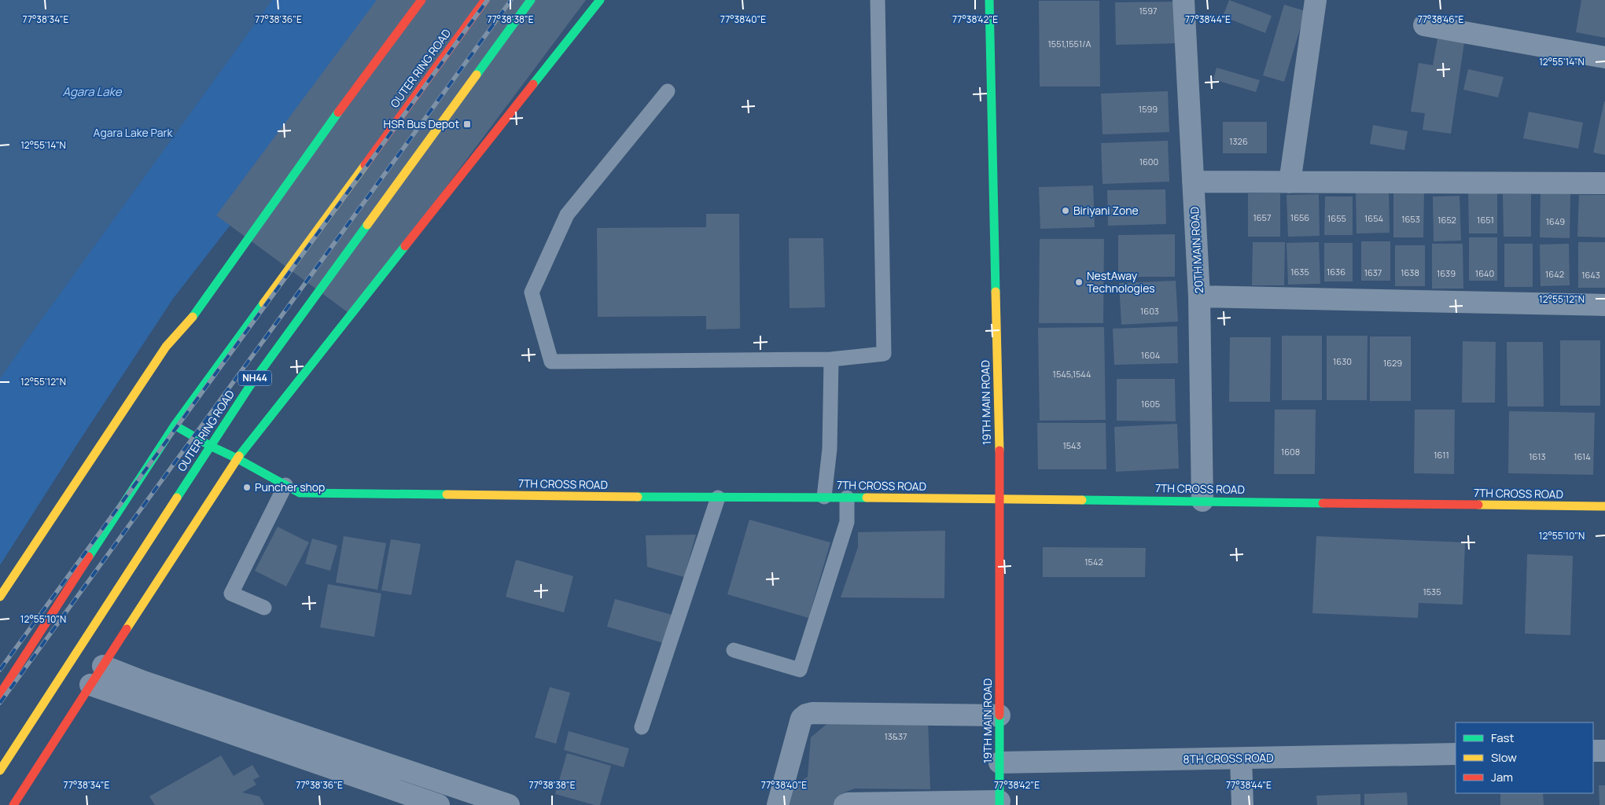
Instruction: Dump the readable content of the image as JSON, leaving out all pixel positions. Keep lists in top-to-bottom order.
{
  "streets": {
    "main road": [
      "OUTER RING ROAD",
      "NH44",
      "19TH MAIN ROAD",
      "7TH CROSS ROAD"
    ],
    "street": ["20TH MAIN ROAD", "8TH CROSS ROAD"]
  },
  "crossings": [
    ["OUTER RING ROAD", "7TH CROSS ROAD"],
    ["20TH MAIN ROAD", "7TH CROSS ROAD"],
    ["19TH MAIN ROAD", "7TH CROSS ROAD"],
    ["19TH MAIN ROAD", "8TH CROSS ROAD"]
  ],
  "water": ["Agara Lake"],
  "parks": ["Agara Lake Park"],
  "places": {
    "transit": ["HSR Bus Depot"],
    "other": ["Biriyani Zone", "NestAway Technologies", "Puncher shop"]
  },
  "house_numbers": [
    "1597",
    "1551,1551/A",
    "1599",
    "1326",
    "1600",
    "1657",
    "1656",
    "1655",
    "1654",
    "1653",
    "1652",
    "1651",
    "1649",
    "1635",
    "1636",
    "1637",
    "1638",
    "1639",
    "1640",
    "1642",
    "1643",
    "1603",
    "1604",
    "1630",
    "1629",
    "1545,1544",
    "1605",
    "1543",
    "1608",
    "1611",
    "1613",
    "1614",
    "1542",
    "1535",
    "13&37"
  ],
  "legend": ["Fast", "Slow", "Jam"],
  "coordinates": [
    "77°38'34\"E",
    "77°38'36\"E",
    "77°38'38\"E",
    "77°38'40\"E",
    "77°38'42\"E",
    "77°38'44\"E",
    "77°38'46\"E",
    "12°55'14\"N",
    "12°55'12\"N",
    "12°55'10\"N"
  ]
}
